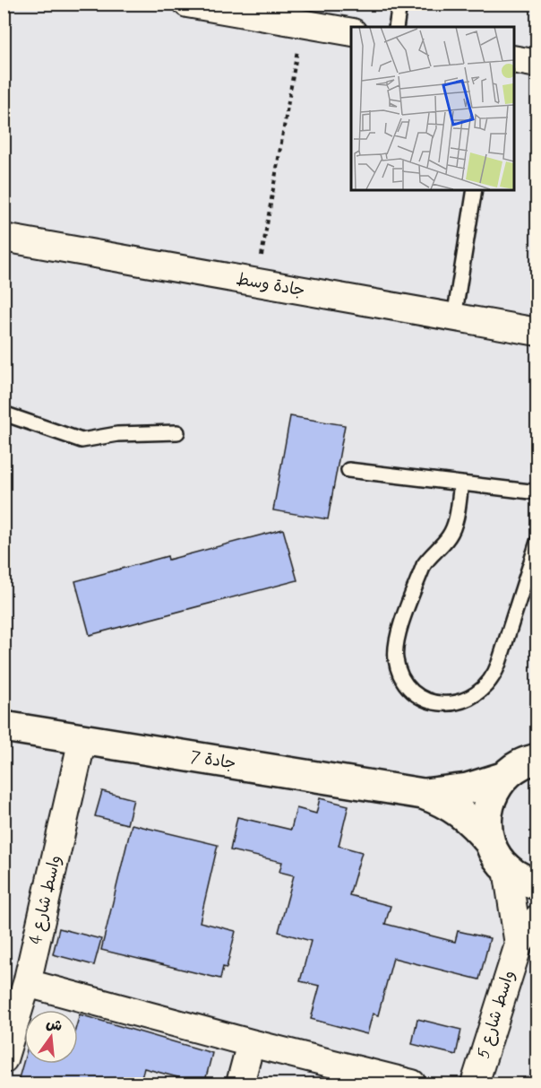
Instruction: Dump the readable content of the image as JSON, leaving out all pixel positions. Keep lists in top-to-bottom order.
{
  "streets": {
    "main road": ["جادة 7"],
    "street": ["جادة وسط", "واسط شارع 4", "واسط شارع 5"]
  },
  "crossings": [
    ["جادة 7", "واسط شارع 4"],
    ["جادة 7", "واسط شارع 5"]
  ],
  "north": "top"
}
